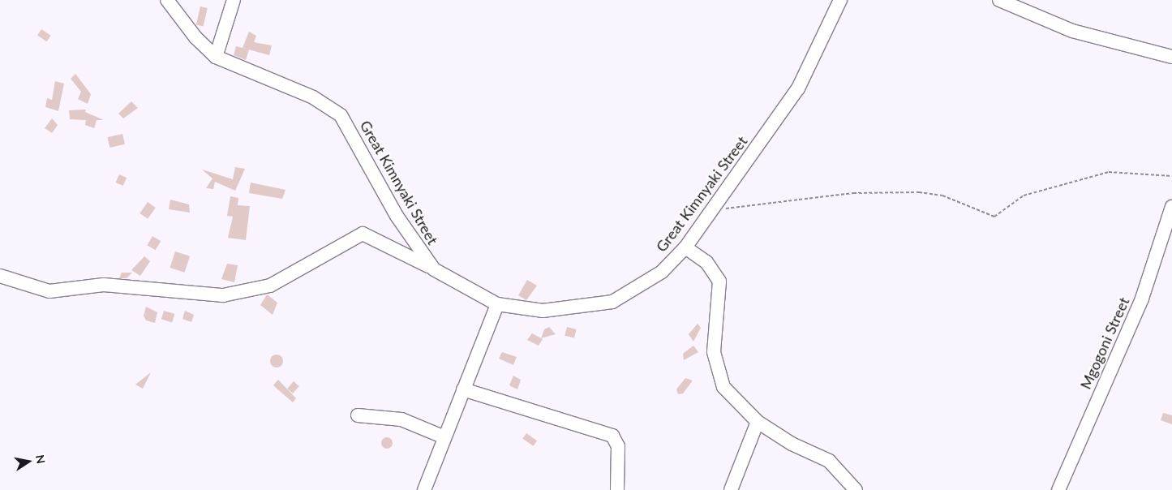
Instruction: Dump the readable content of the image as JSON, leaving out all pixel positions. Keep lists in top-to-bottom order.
{
  "streets": {
    "street": ["Great Kimnyaki Street", "Mgogoni Street"]
  },
  "north": "right"
}
